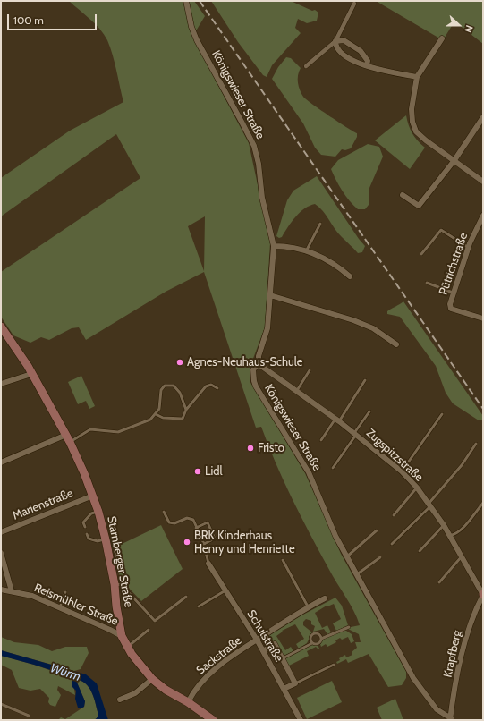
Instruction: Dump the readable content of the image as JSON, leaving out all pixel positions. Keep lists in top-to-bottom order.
{
  "streets": {
    "main road": ["Starnberger Straße"],
    "street": [
      "Königswieser Straße",
      "Pütrichstraße",
      "Zugspitzstraße",
      "Marienstraße",
      "Reismühler Straße",
      "Schulstraße",
      "Krapfberg",
      "Sackstraße"
    ]
  },
  "crossings": [
    ["Königswieser Straße", "Zugspitzstraße"],
    ["Königswieser Straße", "Krapfberg"],
    ["Zugspitzstraße", "Krapfberg"],
    ["Marienstraße", "Starnberger Straße"],
    ["Starnberger Straße", "Reismühler Straße"],
    ["Starnberger Straße", "Sackstraße"],
    ["Schulstraße", "Sackstraße"]
  ],
  "water": ["Würm"],
  "places": [
    "Agnes-Neuhaus-Schule",
    "Fristo",
    "Lidl",
    "BRK Kinderhaus Henry und Henriette"
  ],
  "scale_bar": "100 m",
  "north": "right"
}
